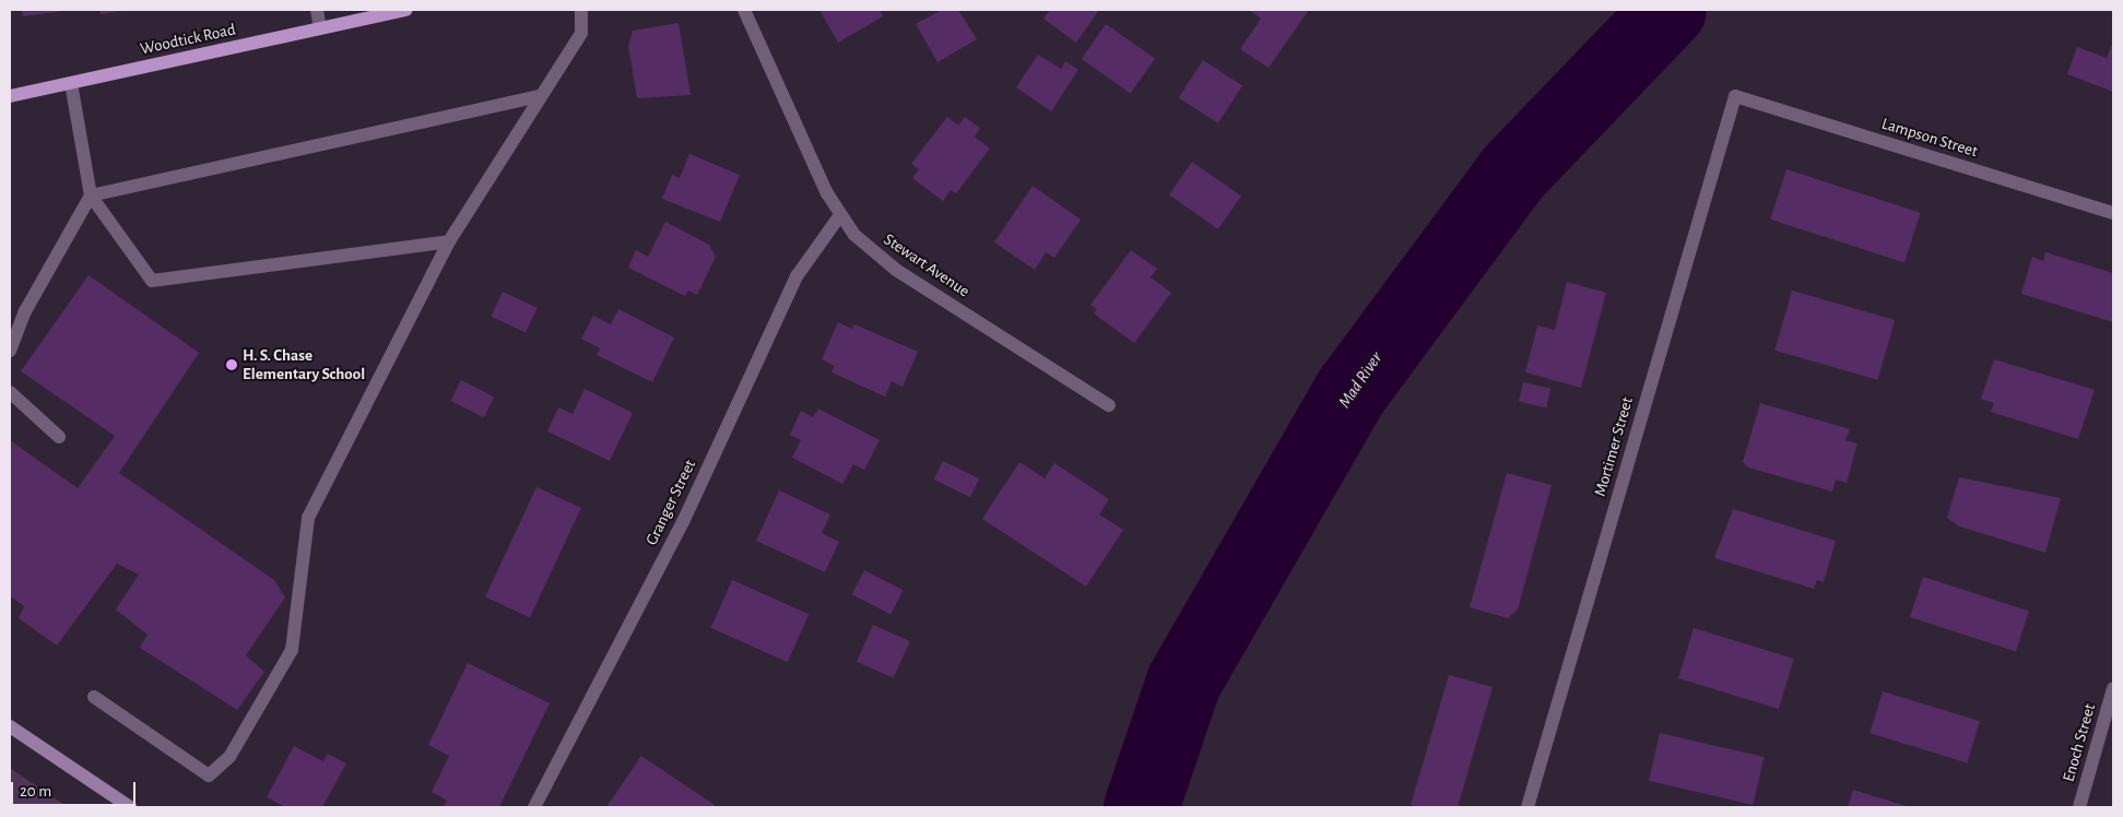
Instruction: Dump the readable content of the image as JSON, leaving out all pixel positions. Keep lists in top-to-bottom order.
{
  "streets": {
    "main road": ["Woodtick Road"],
    "street": [
      "Lampson Street",
      "Stewart Avenue",
      "Mortimer Street",
      "Granger Street",
      "Enoch Street"
    ]
  },
  "crossings": [
    ["Lampson Street", "Mortimer Street"],
    ["Stewart Avenue", "Granger Street"]
  ],
  "water": ["Mad River"],
  "places": ["H. S. Chase Elementary School"],
  "scale_bar": "20 m"
}
